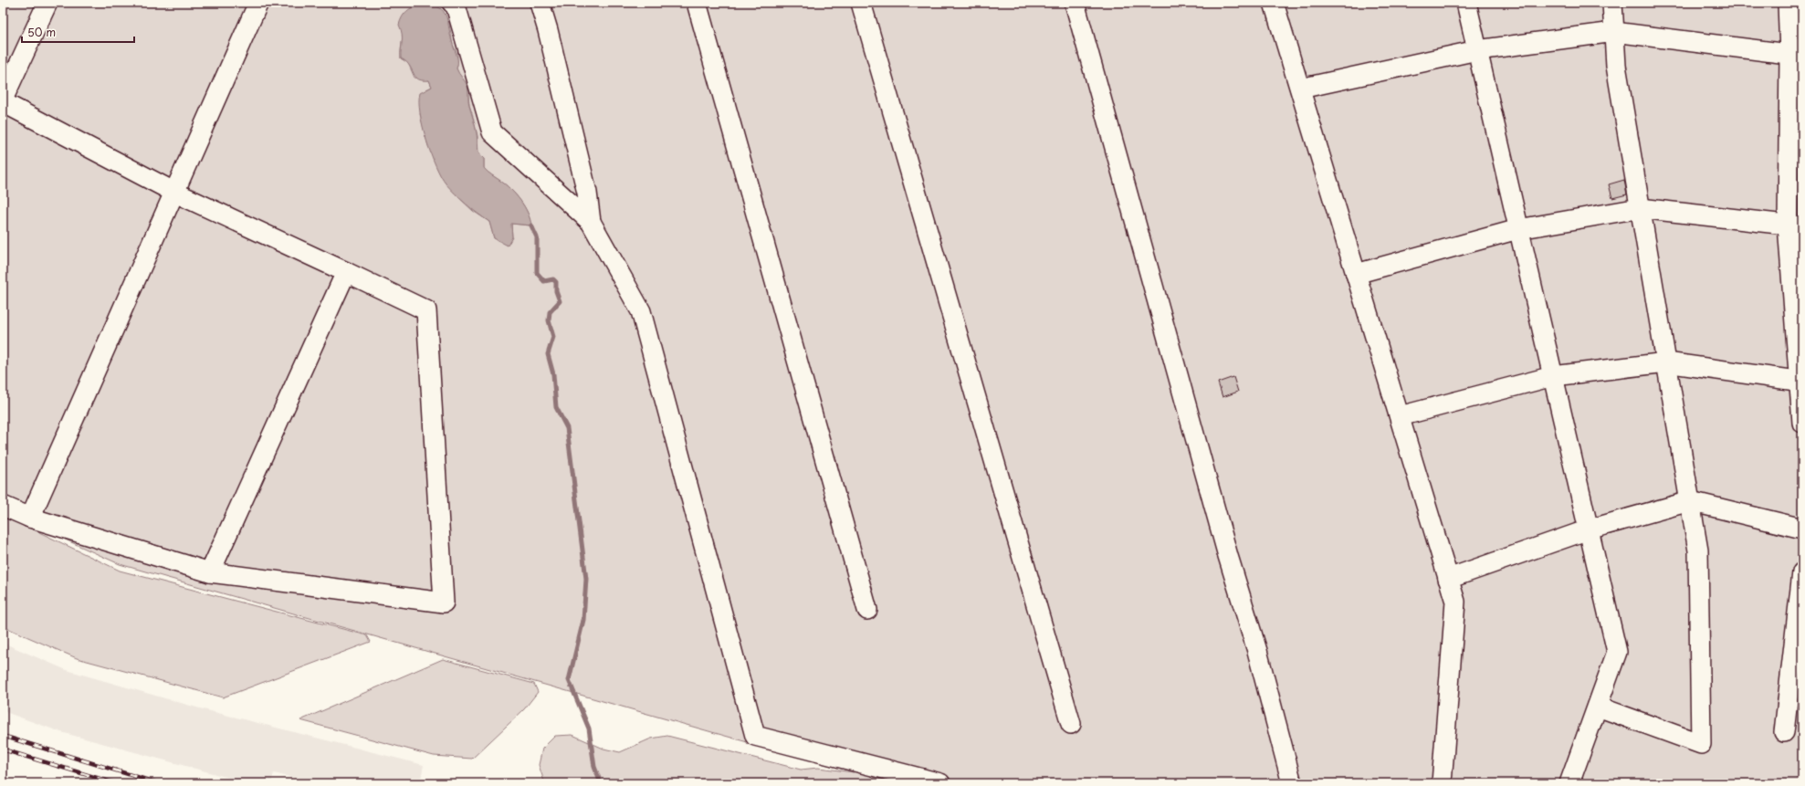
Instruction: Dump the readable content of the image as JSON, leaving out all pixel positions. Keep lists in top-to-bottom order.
{
  "scale_bar": "50 m"
}
